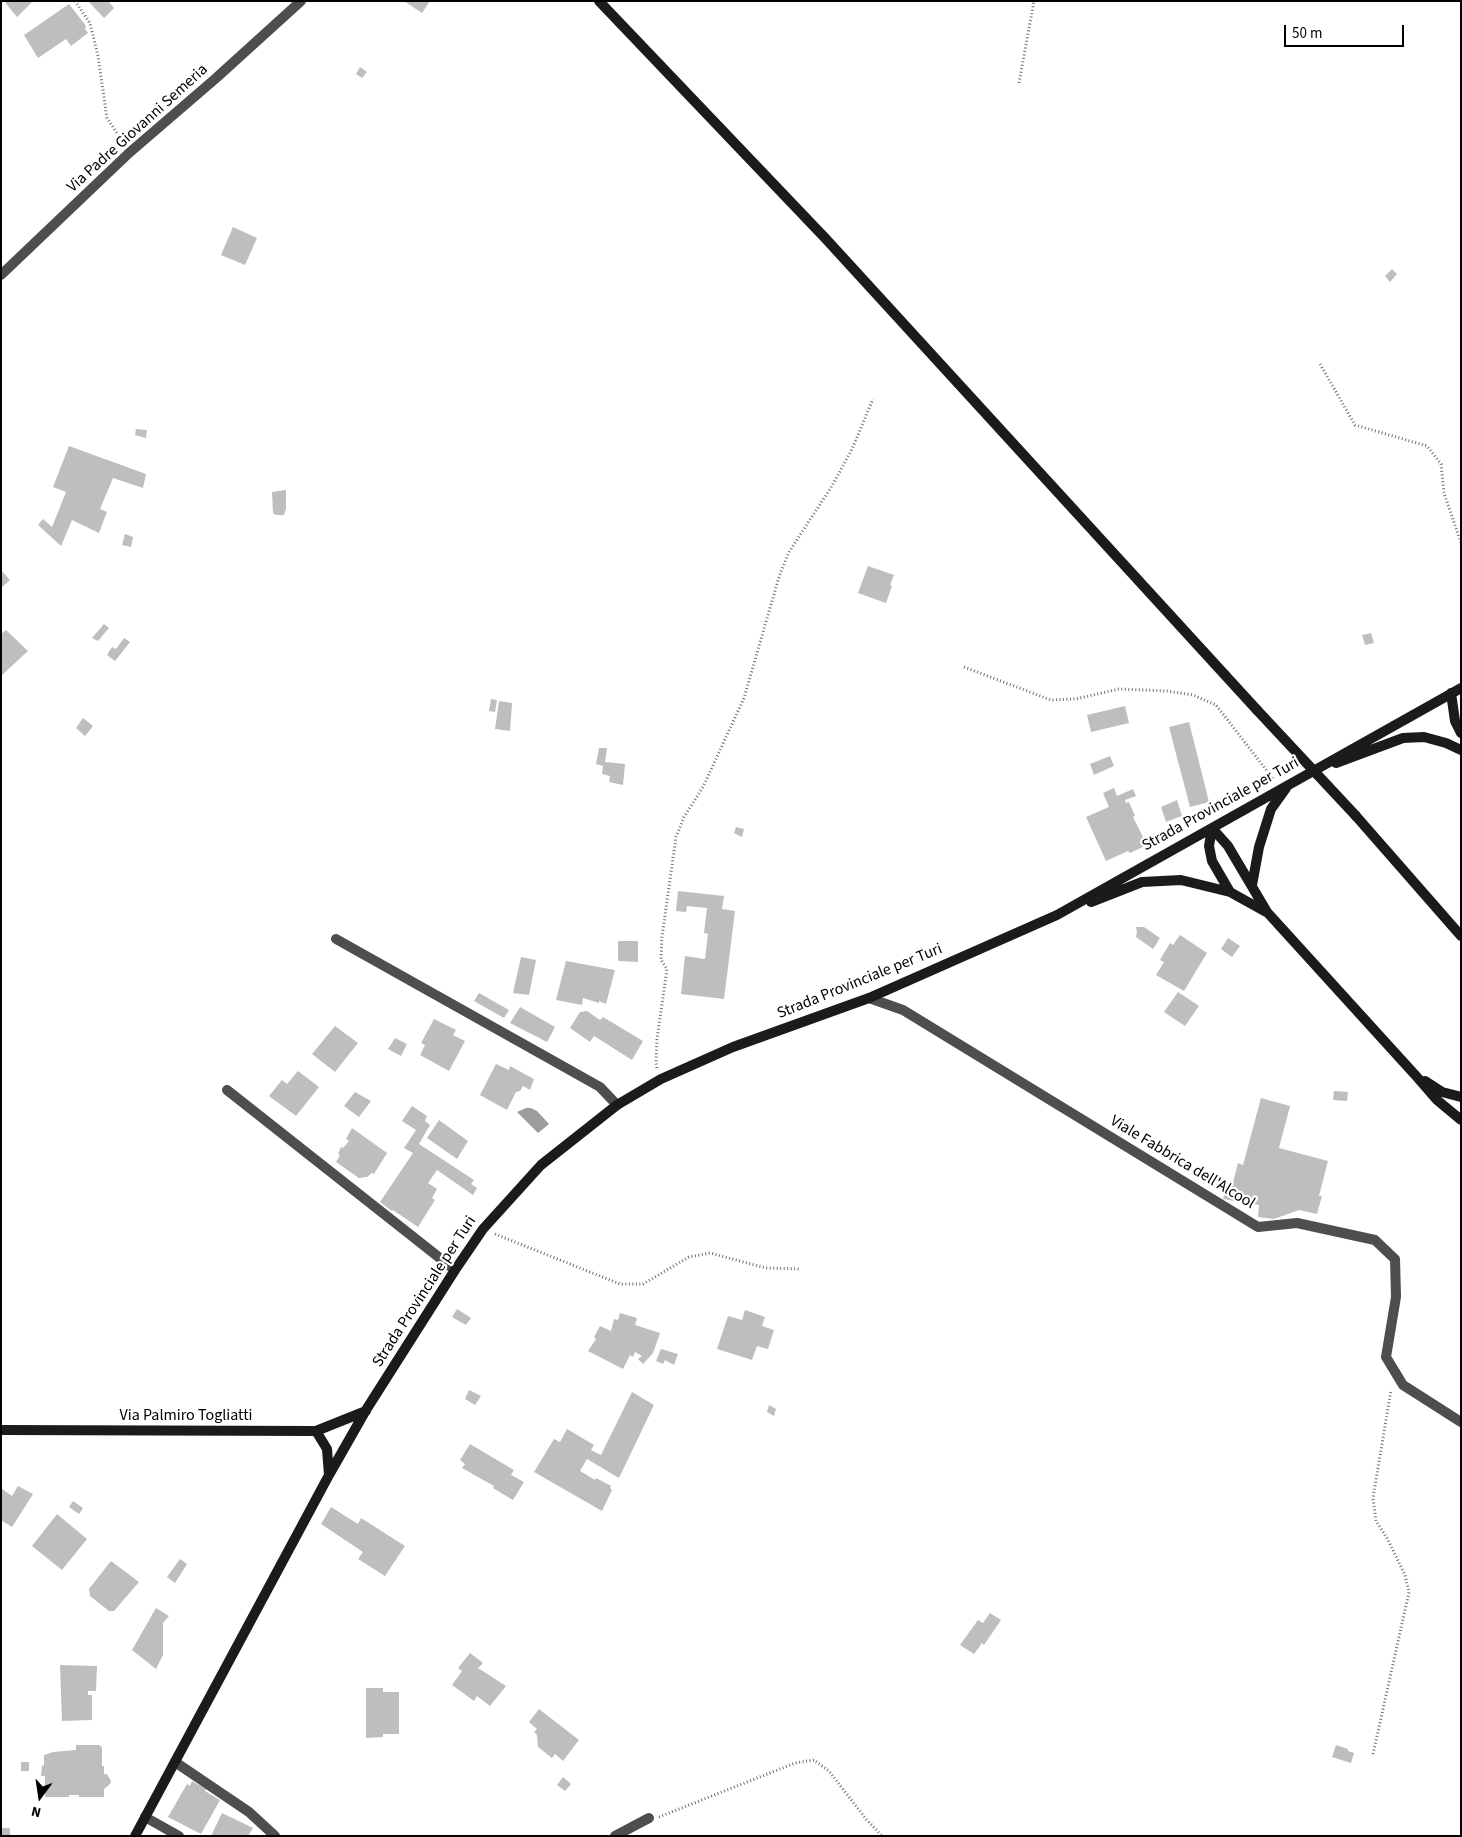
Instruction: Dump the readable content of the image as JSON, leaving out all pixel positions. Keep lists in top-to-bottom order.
{
  "streets": {
    "main road": ["Strada Provinciale per Turi", "Via Palmiro Togliatti"],
    "street": ["Via Padre Giovanni Semeria", "Viale Fabbrica dell'Alcool"]
  },
  "crossings": [
    ["Strada Provinciale per Turi", "Viale Fabbrica dell'Alcool"],
    ["Strada Provinciale per Turi", "Via Palmiro Togliatti"]
  ],
  "scale_bar": "50 m",
  "north": "bottom"
}
